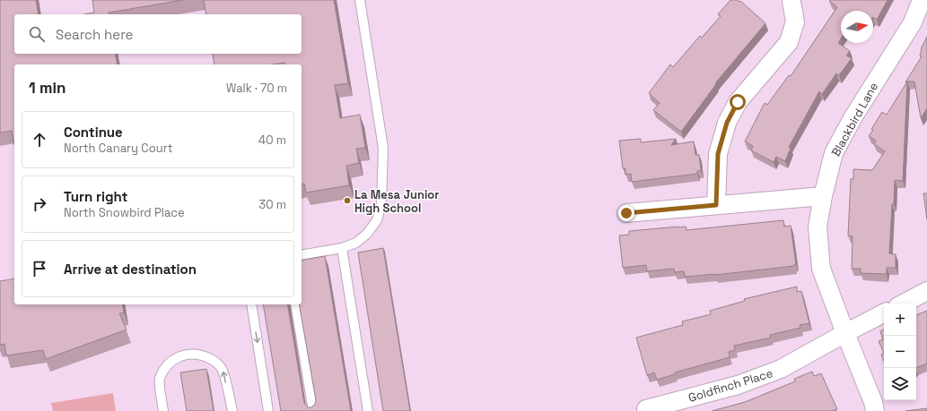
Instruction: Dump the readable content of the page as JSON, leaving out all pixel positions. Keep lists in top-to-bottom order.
{
  "streets": {
    "street": ["Blackbird Lane", "Goldfinch Place"]
  },
  "crossings": [
    ["Blackbird Lane", "Goldfinch Place"]
  ],
  "places": ["La Mesa Junior High School"],
  "north": "right",
  "page": {
    "search": "Search here",
    "heading": ["1 min", "Walk · 70 m"],
    "list": [
      ["Continue", "North Canary Court", "40 m"],
      ["Turn right", "North Snowbird Place", "30 m"],
      "Arrive at destination"
    ],
    "map_buttons": ["+", "−"]
  }
}
